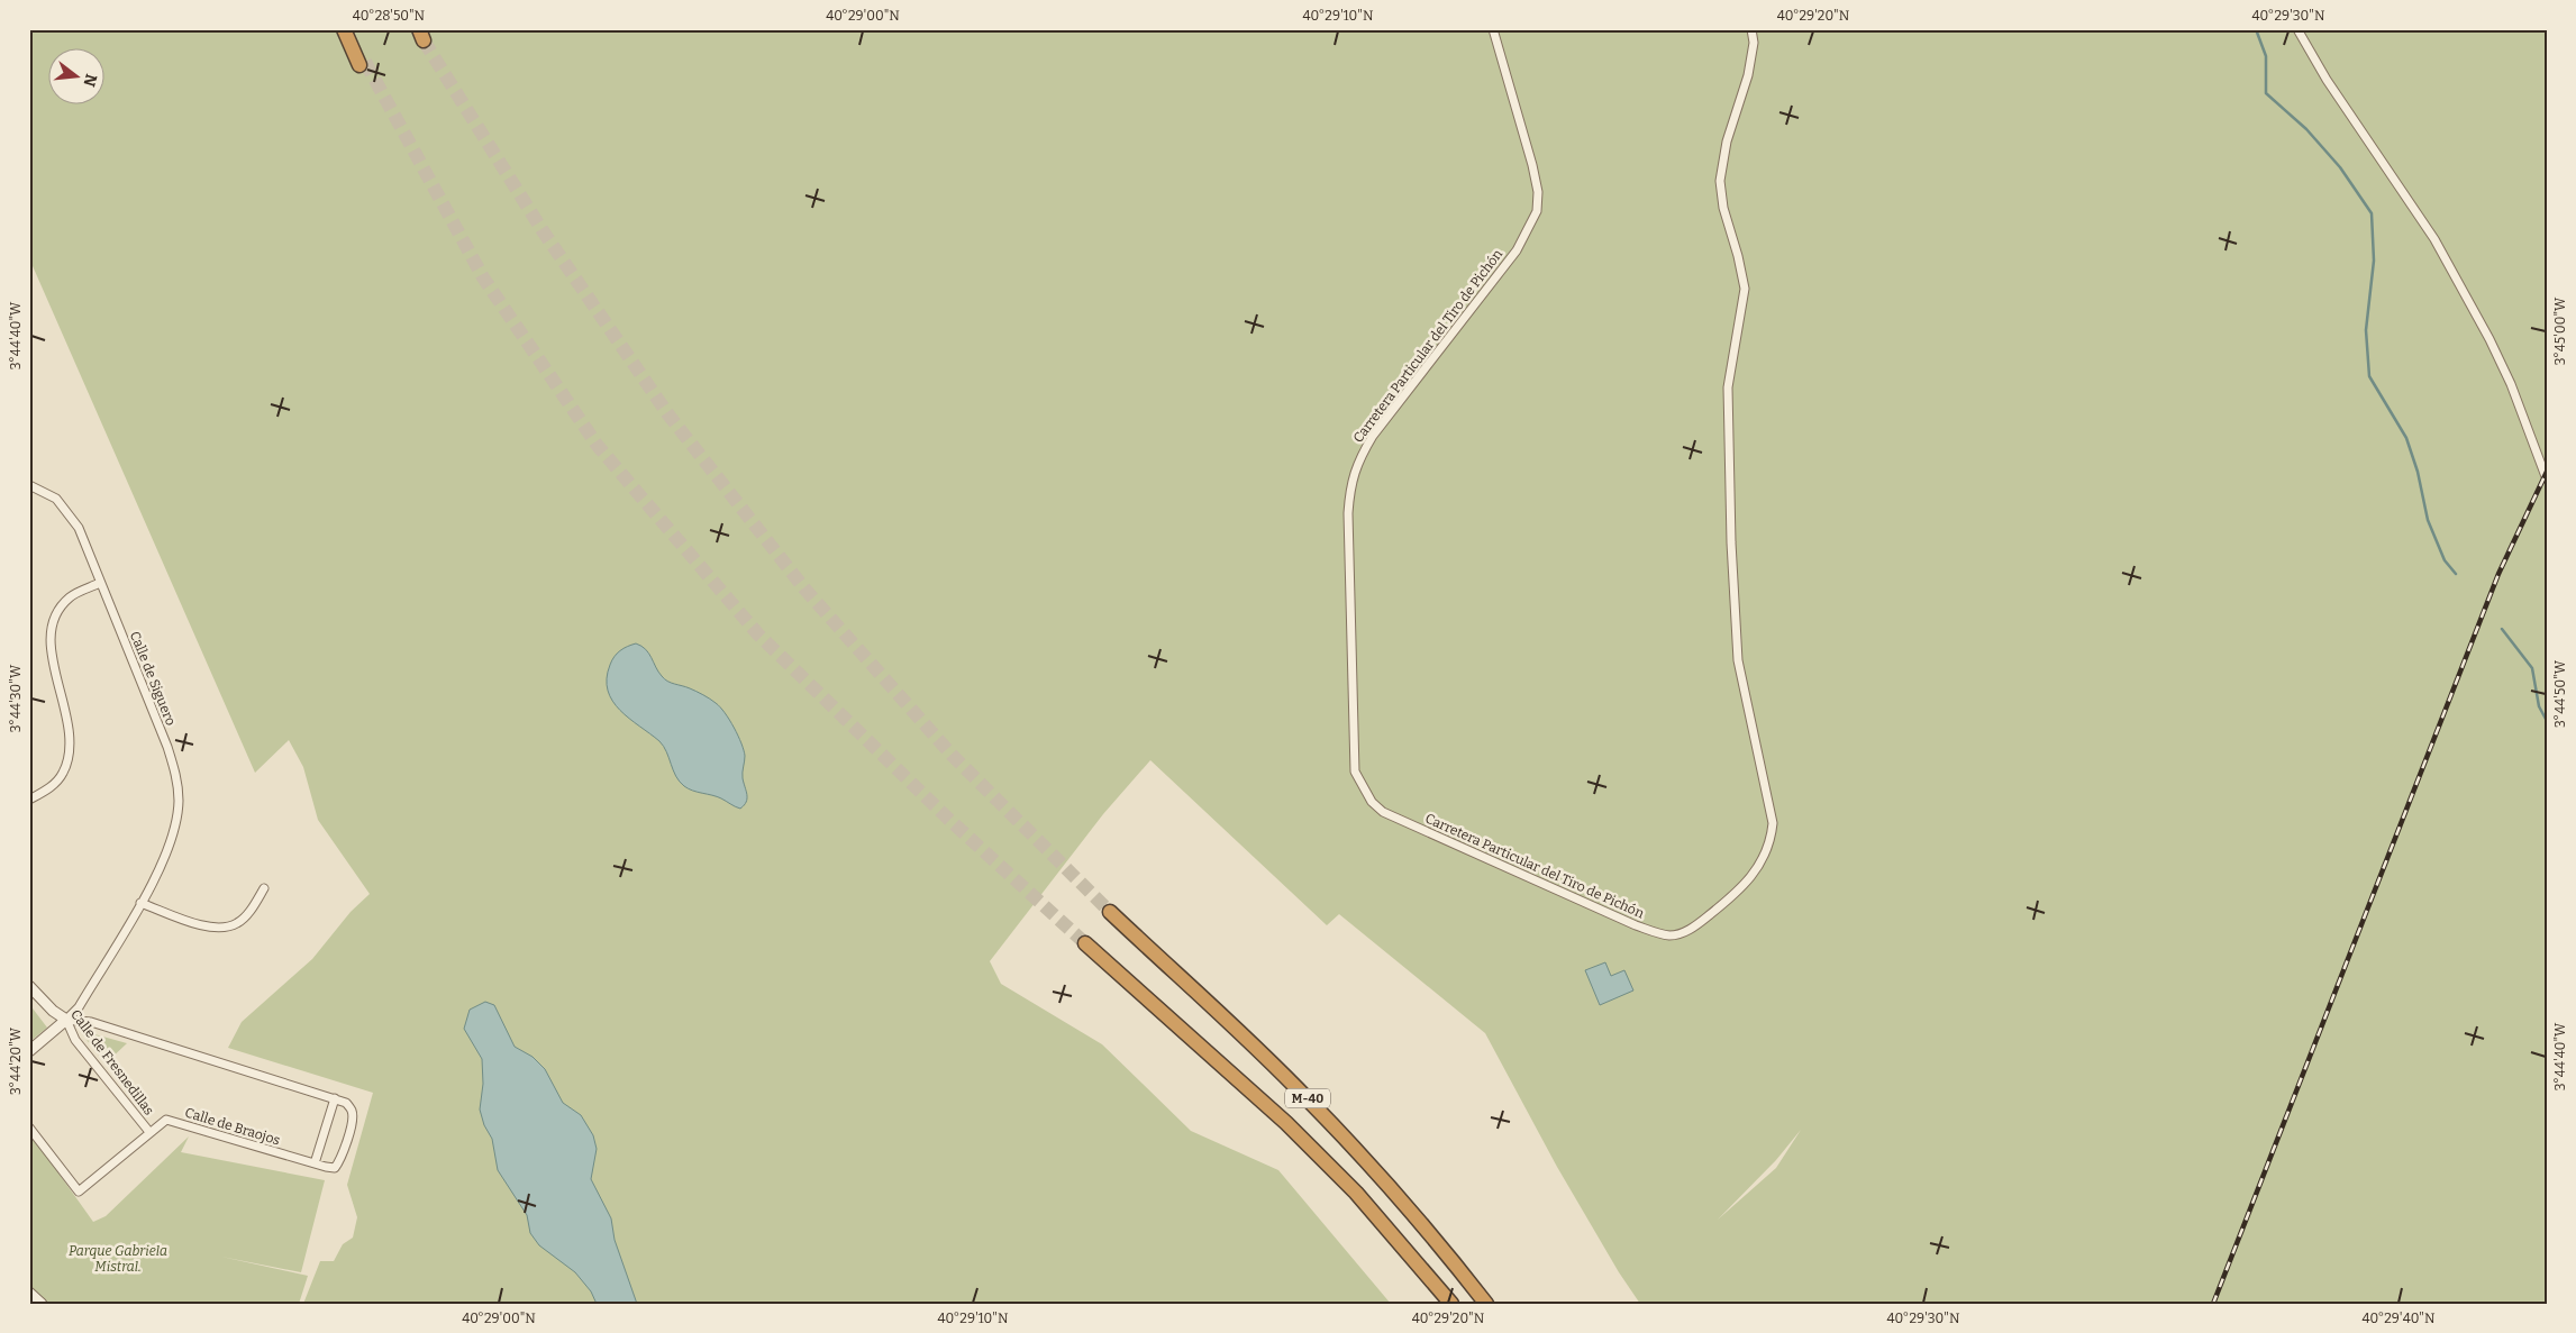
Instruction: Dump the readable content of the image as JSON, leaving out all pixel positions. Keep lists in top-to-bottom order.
{
  "streets": {
    "highway": ["M-40"],
    "street": [
      "Carretera Particular del Tiro de Pichón",
      "Calle de Siguero",
      "Calle de Fresnedillas",
      "Calle de Braojos"
    ]
  },
  "crossings": [
    ["Calle de Siguero", "Calle de Fresnedillas"],
    ["Calle de Siguero", "Calle de Braojos"],
    ["Calle de Fresnedillas", "Calle de Braojos"]
  ],
  "parks": ["Parque Gabriela Mistral."],
  "north": "right",
  "coordinates": [
    "40°28'50\"N",
    "40°29'00\"N",
    "40°29'10\"N",
    "40°29'20\"N",
    "40°29'30\"N",
    "3°45'00\"W",
    "3°44'40\"W",
    "3°44'50\"W",
    "3°44'30\"W",
    "3°44'20\"W",
    "40°29'40\"N"
  ]
}
